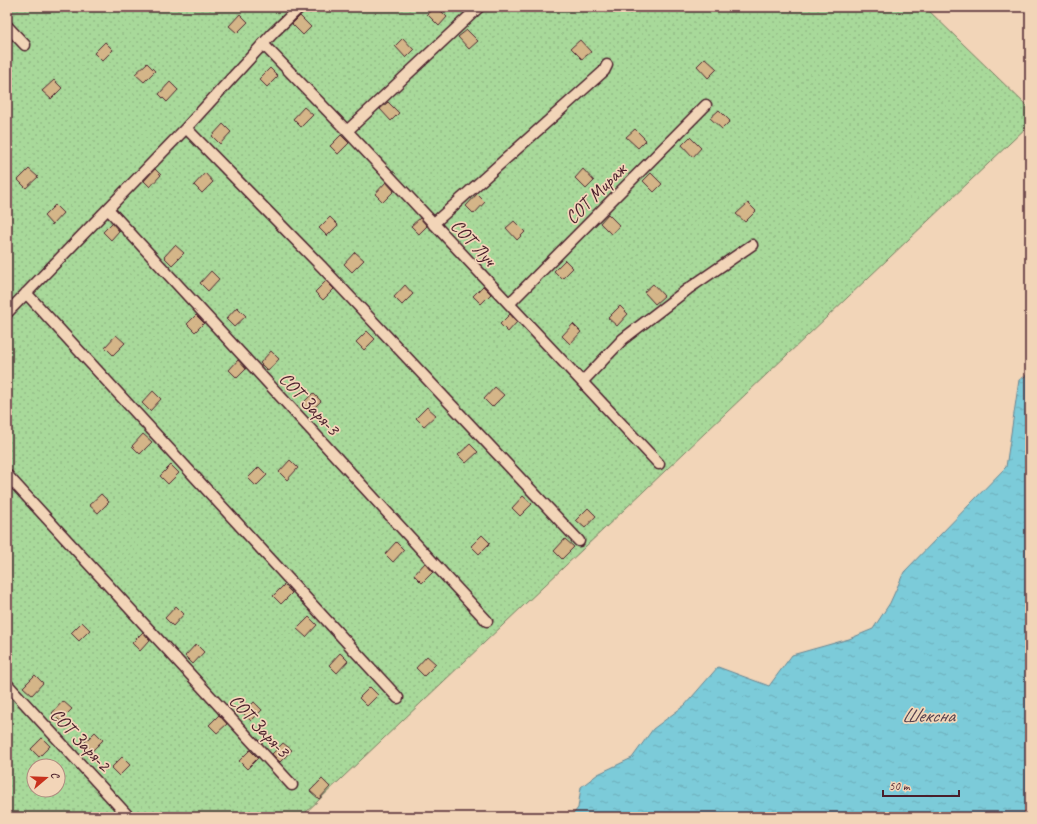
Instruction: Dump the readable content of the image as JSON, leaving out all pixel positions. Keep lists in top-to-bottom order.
{
  "streets": {
    "street": [
      "СОТ Мираж",
      "СОТ Луч",
      "СОТ Заря-3",
      "СОТ Заря-2"
    ]
  },
  "crossings": [
    ["СОТ Мираж", "СОТ Луч"]
  ],
  "water": ["Шексна"],
  "scale_bar": "50 m",
  "north": "right"
}
